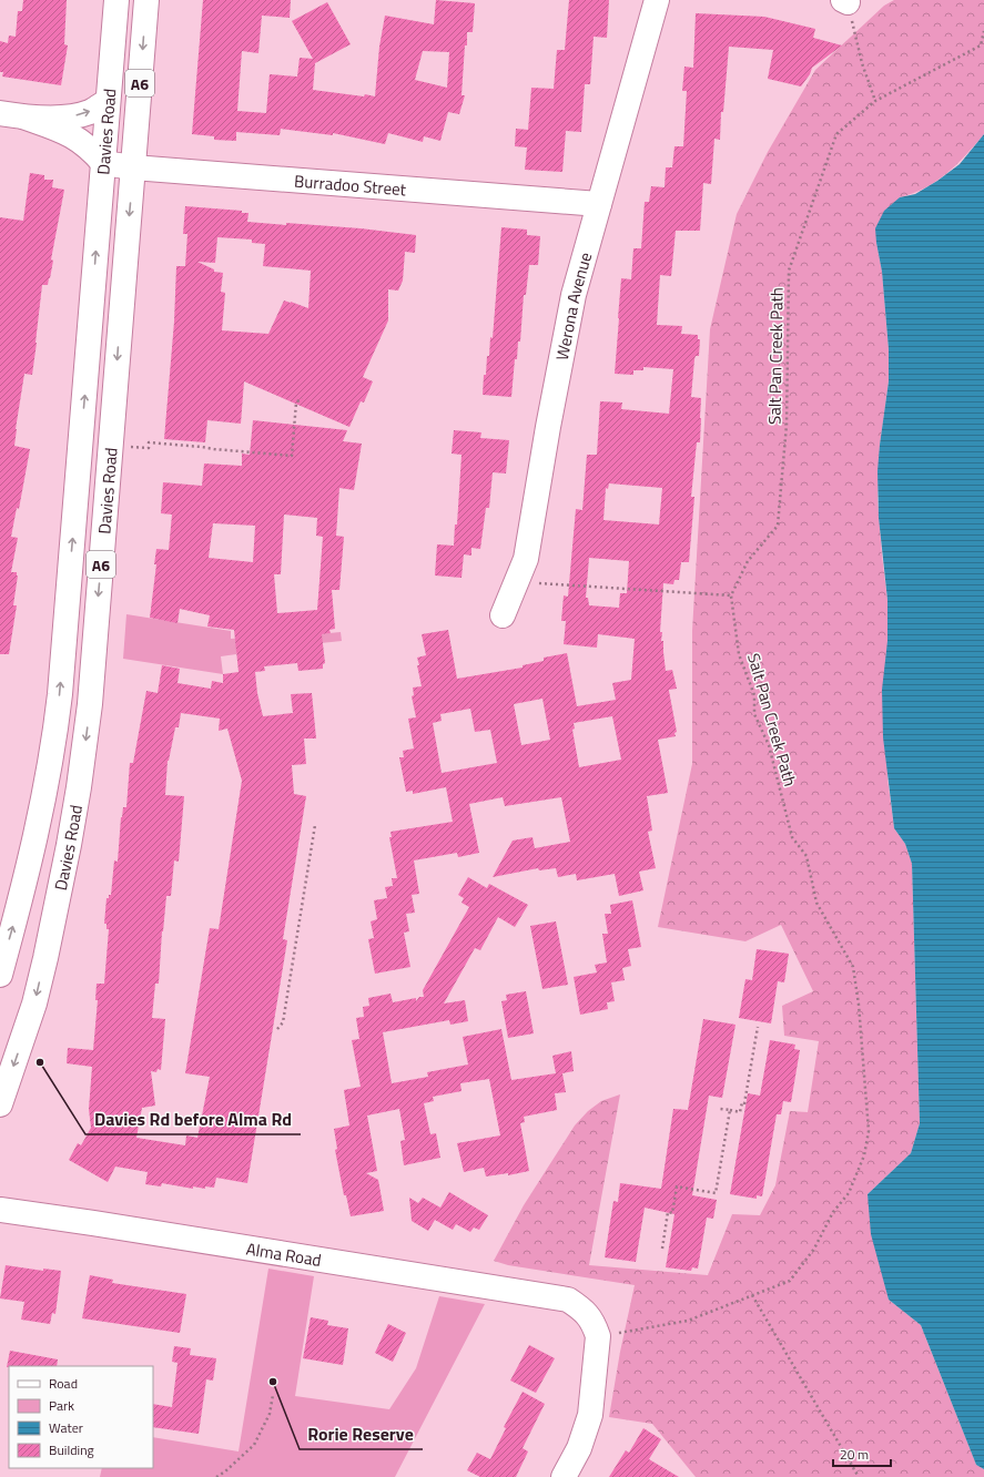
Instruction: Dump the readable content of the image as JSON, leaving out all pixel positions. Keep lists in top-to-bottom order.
{
  "streets": {
    "main road": [
      "A6",
      "Davies Road",
      "Burradoo Street",
      "Werona Avenue",
      "Alma Road"
    ],
    "path": ["Salt Pan Creek Path"]
  },
  "crossings": [
    ["Davies Road", "Burradoo Street"],
    ["Burradoo Street", "Werona Avenue"],
    ["Salt Pan Creek Path", "Alma Road"]
  ],
  "places": ["Davies Rd before Alma Rd", "Rorie Reserve"],
  "legend": [
    "Road",
    "Park",
    "Water",
    "Building"
  ],
  "scale_bar": "20 m"
}
